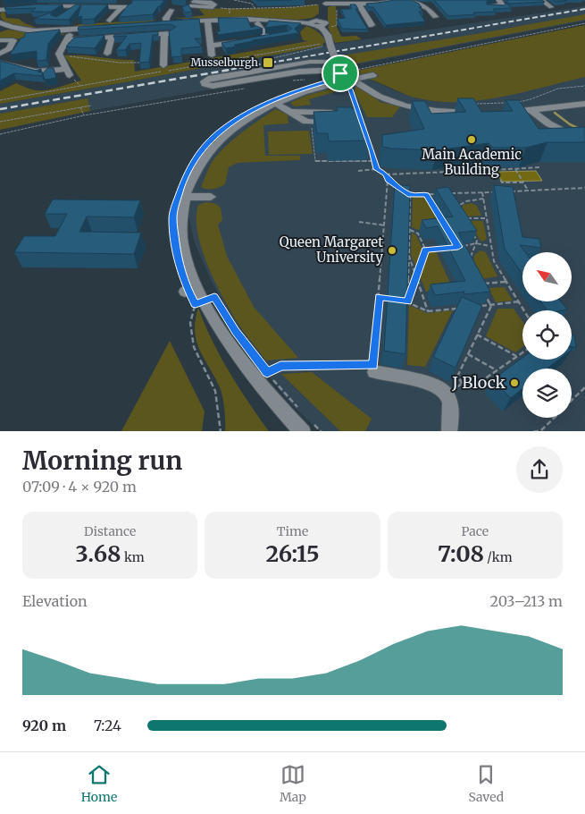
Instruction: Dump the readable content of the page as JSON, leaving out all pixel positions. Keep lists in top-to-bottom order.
{
  "places": {
    "transit": ["Musselburgh"],
    "other": ["Main Academic Building", "Queen Margaret University", "J Block"]
  },
  "north": "top left",
  "page": {
    "heading": ["Morning run", "07:09 · 4 × 920 m"],
    "stats": [
      ["Distance", "3.68 km"],
      ["Time", "26:15"],
      ["Pace", "7:08 /km"]
    ],
    "chart": ["Elevation", "203–213 m"],
    "list": [
      {
        "name": "920 m",
        "note": "7:24"
      }
    ],
    "tabs": ["Home", "Map", "Saved"]
  }
}
